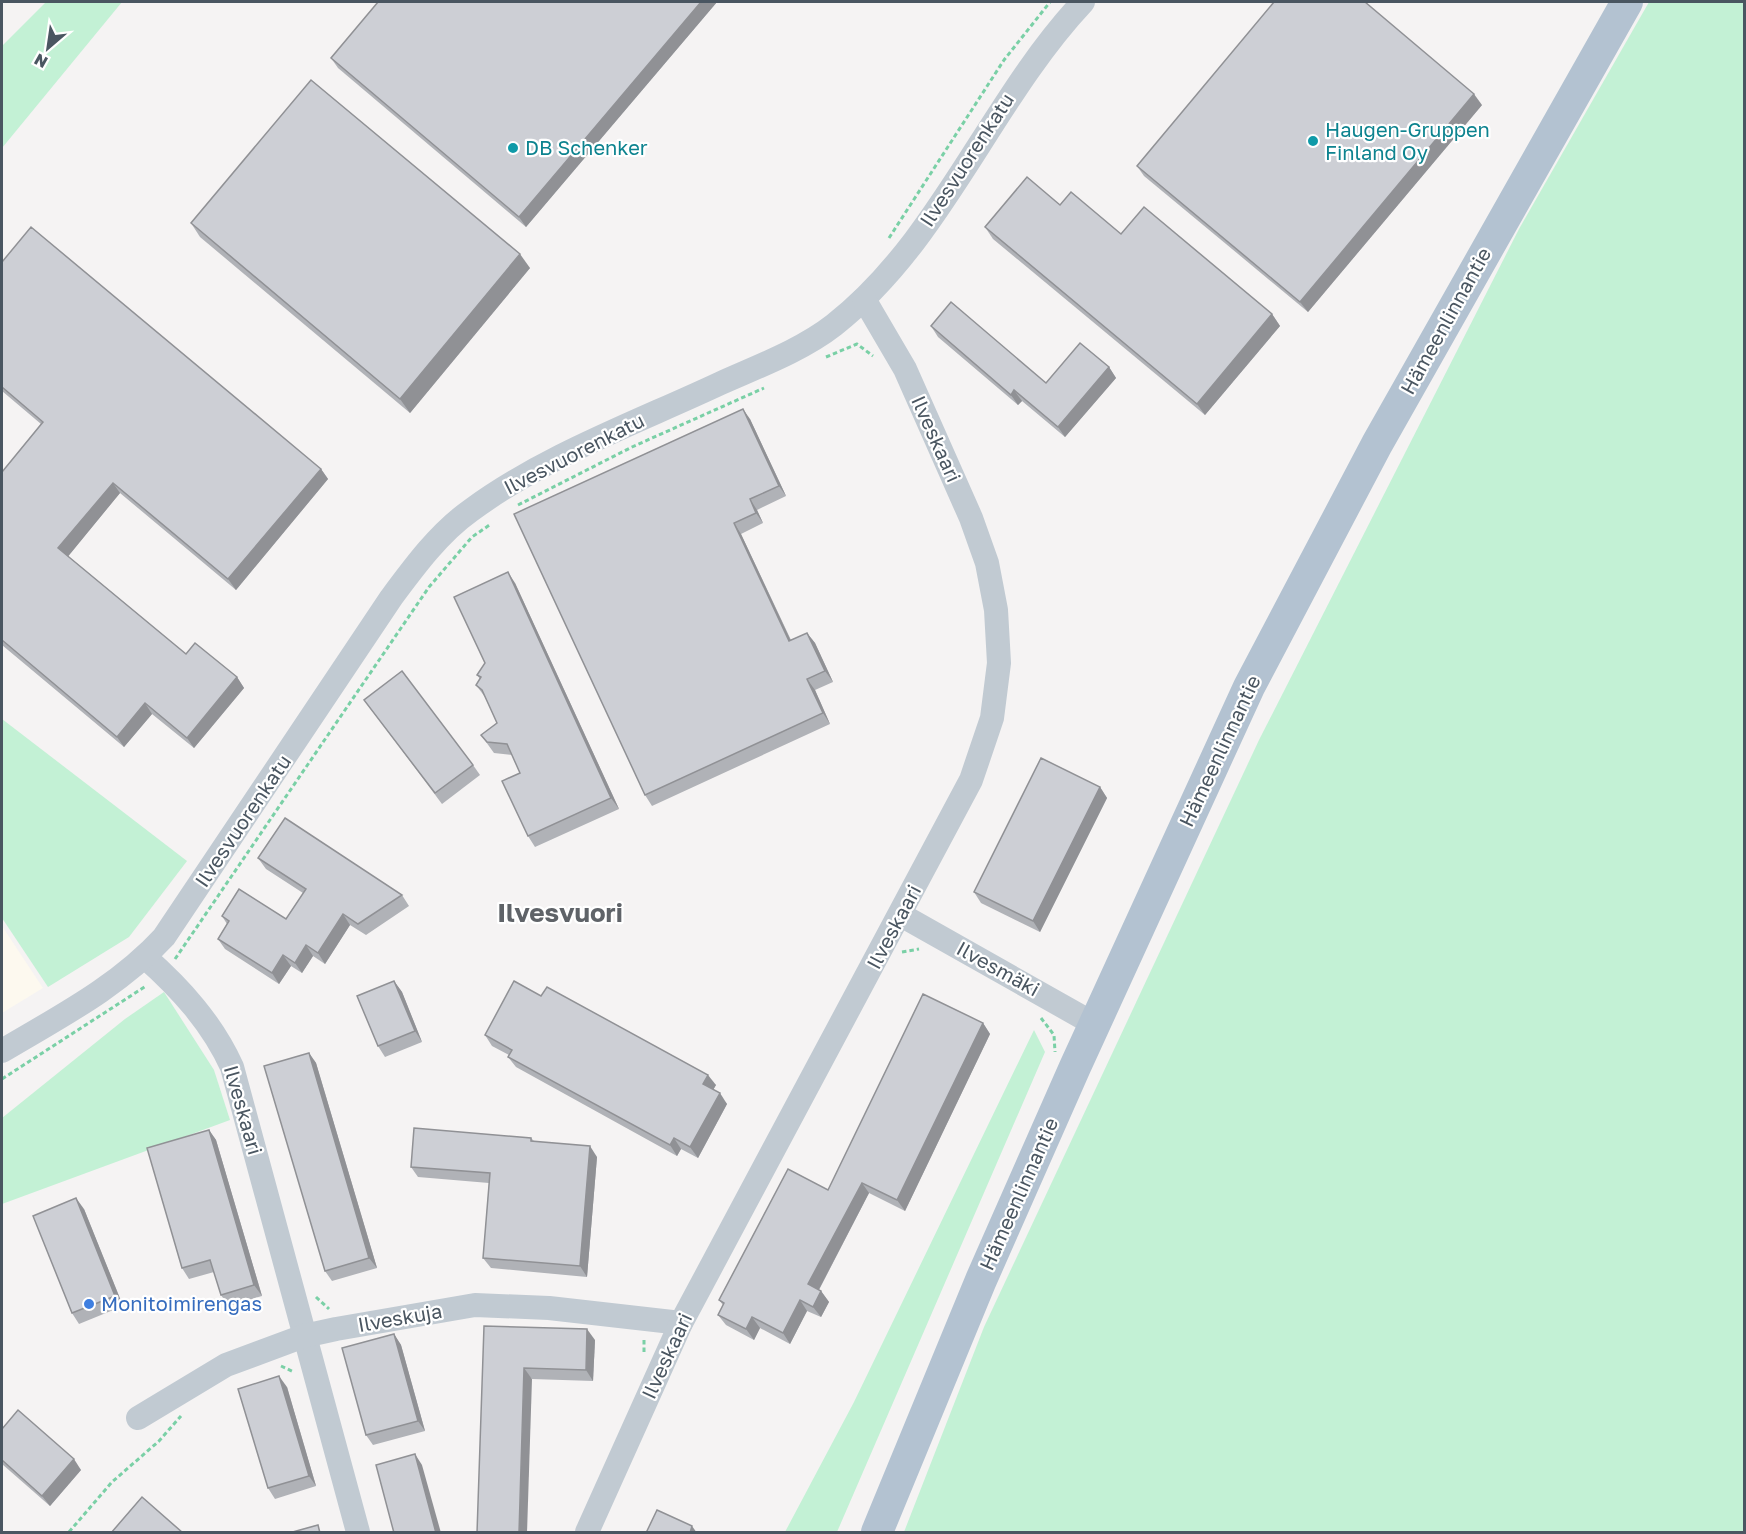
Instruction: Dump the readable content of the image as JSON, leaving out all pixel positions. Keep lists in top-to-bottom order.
{
  "streets": {
    "main road": ["Hämeenlinnantie"],
    "street": [
      "Ilvesvuorenkatu",
      "Ilveskaari",
      "Ilvesmäki",
      "Ilveskuja"
    ]
  },
  "crossings": [
    ["Ilvesvuorenkatu", "Ilveskaari"],
    ["Hämeenlinnantie", "Ilvesmäki"],
    ["Ilveskaari", "Ilvesmäki"],
    ["Ilveskaari", "Ilveskuja"]
  ],
  "districts": ["Ilvesvuori"],
  "places": ["Haugen-Gruppen Finland Oy", "DB Schenker", "Monitoimirengas"],
  "north": "bottom left"
}
